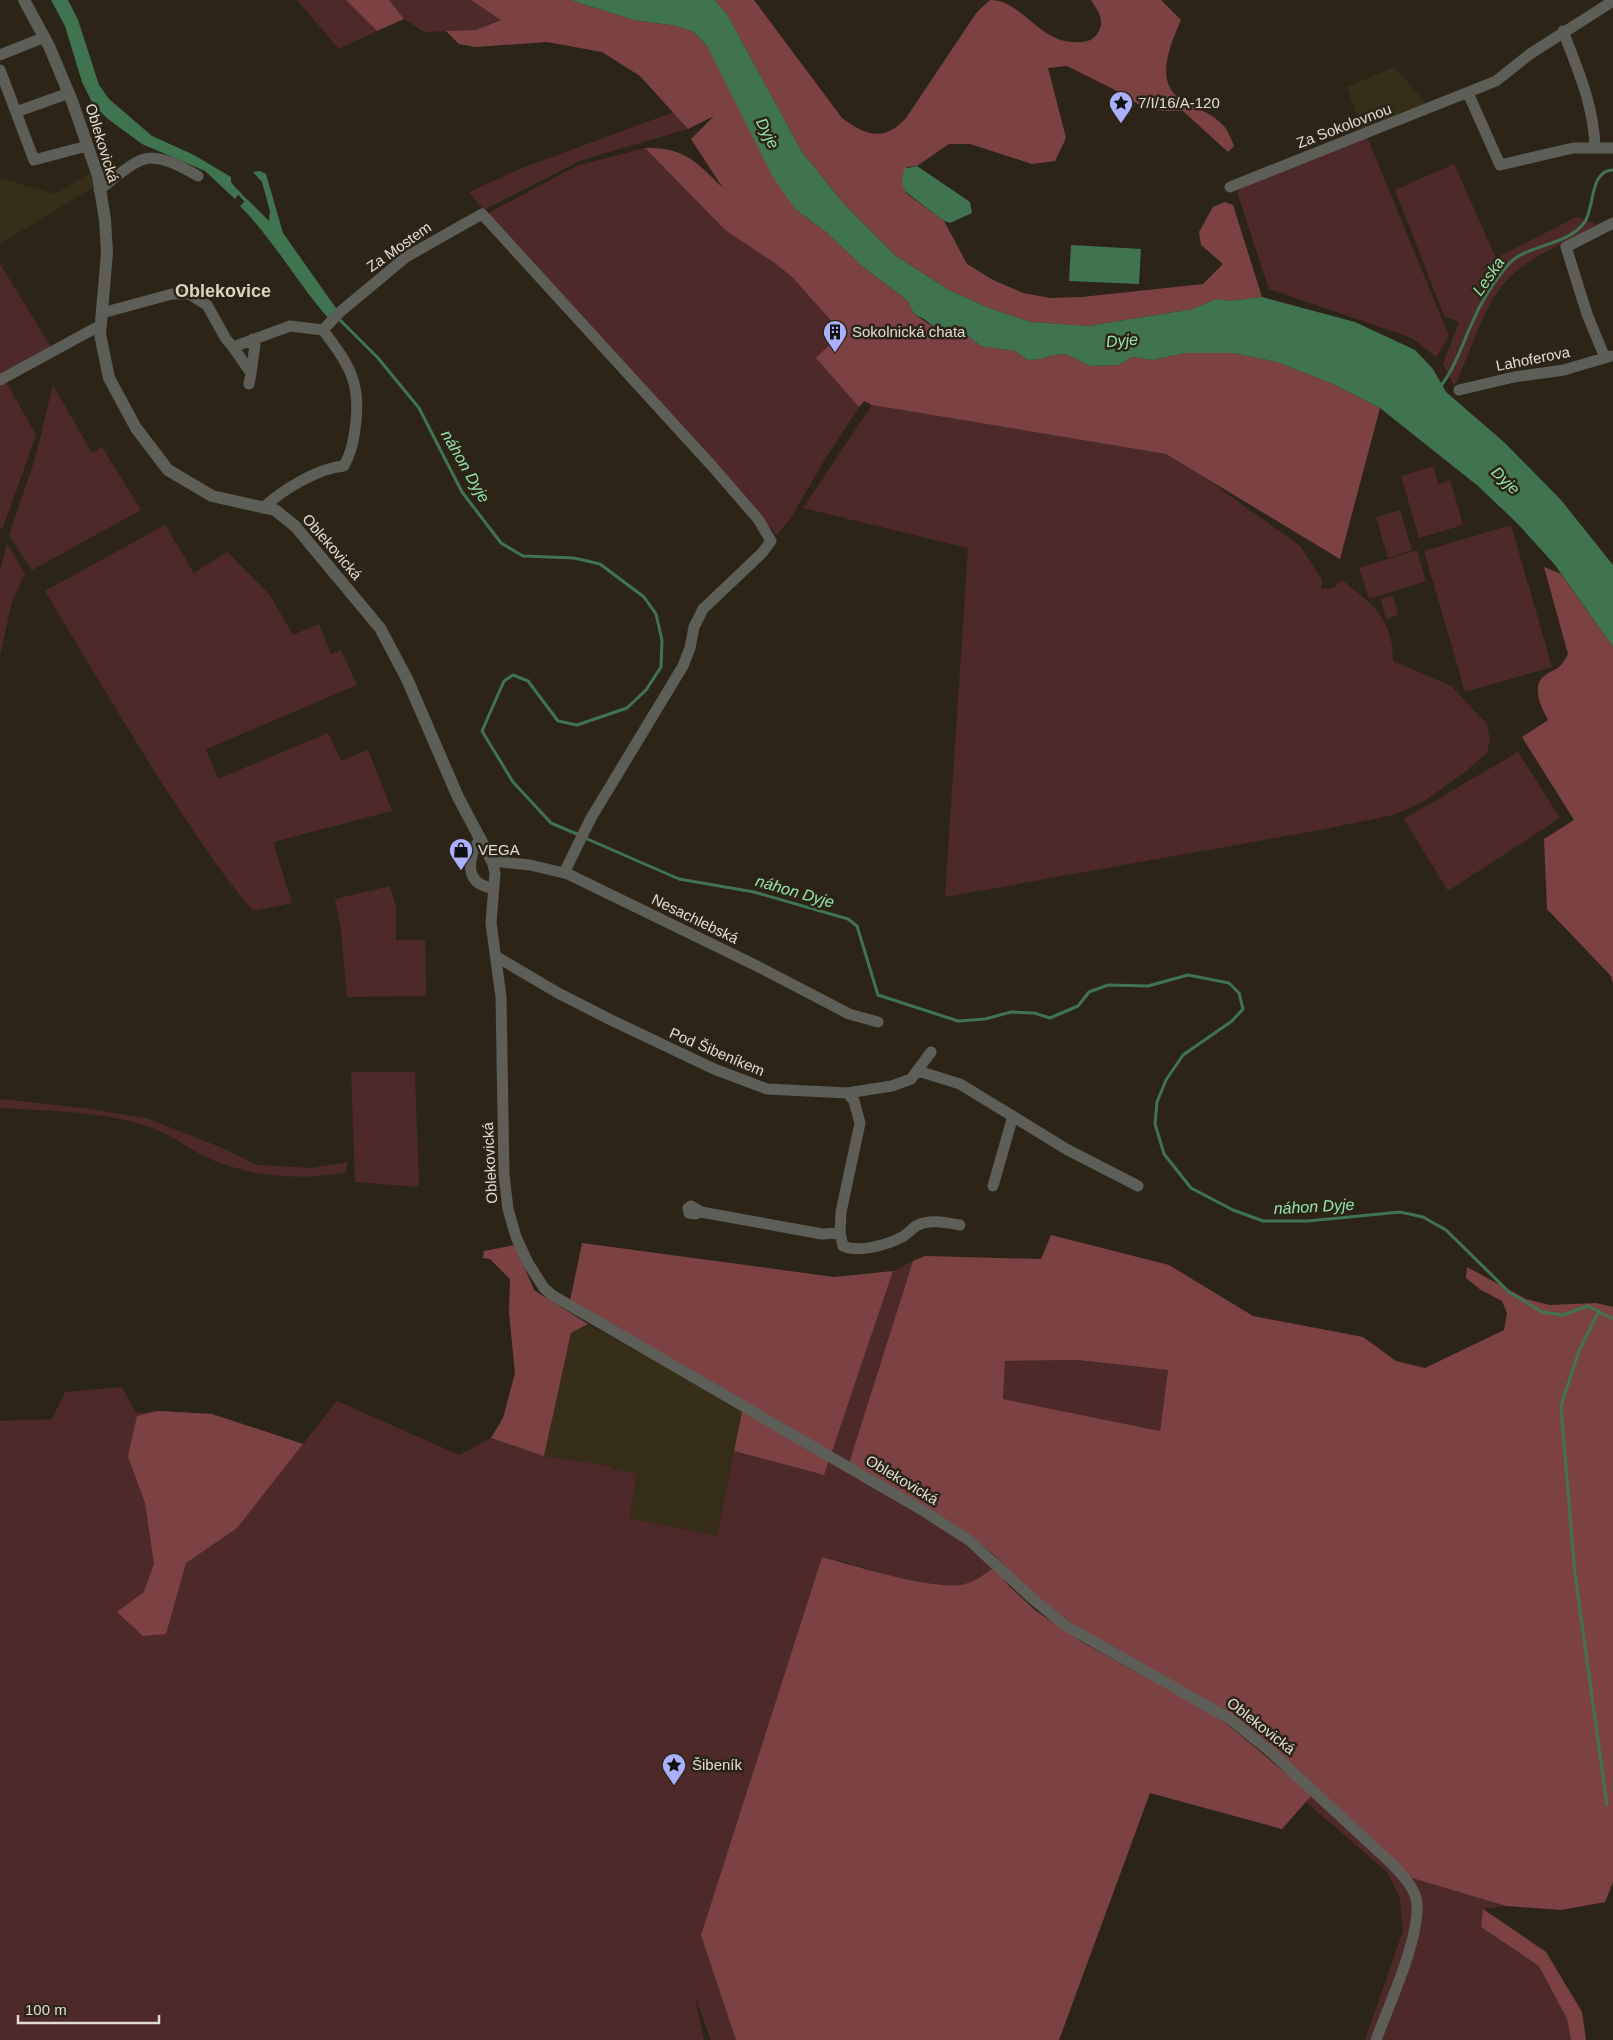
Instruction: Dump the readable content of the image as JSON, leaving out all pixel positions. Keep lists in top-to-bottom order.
{
  "streets": {
    "street": [
      "Za Sokolovnou",
      "Oblekovická",
      "Za Mostem",
      "Lahoferova",
      "Nesachlebská",
      "Pod Šibeníkem"
    ]
  },
  "crossings": [
    ["Oblekovická", "Nesachlebská"],
    ["Oblekovická", "Pod Šibeníkem"],
    ["Za Mostem", "Nesachlebská"]
  ],
  "districts": ["Oblekovice"],
  "water": ["Dyje", "Leska", "náhon Dyje"],
  "places": {
    "place": ["7/I/16/A-120", "Šibeník"],
    "building": ["Sokolnická chata"],
    "shop": ["VEGA"]
  },
  "scale_bar": "100 m"
}
